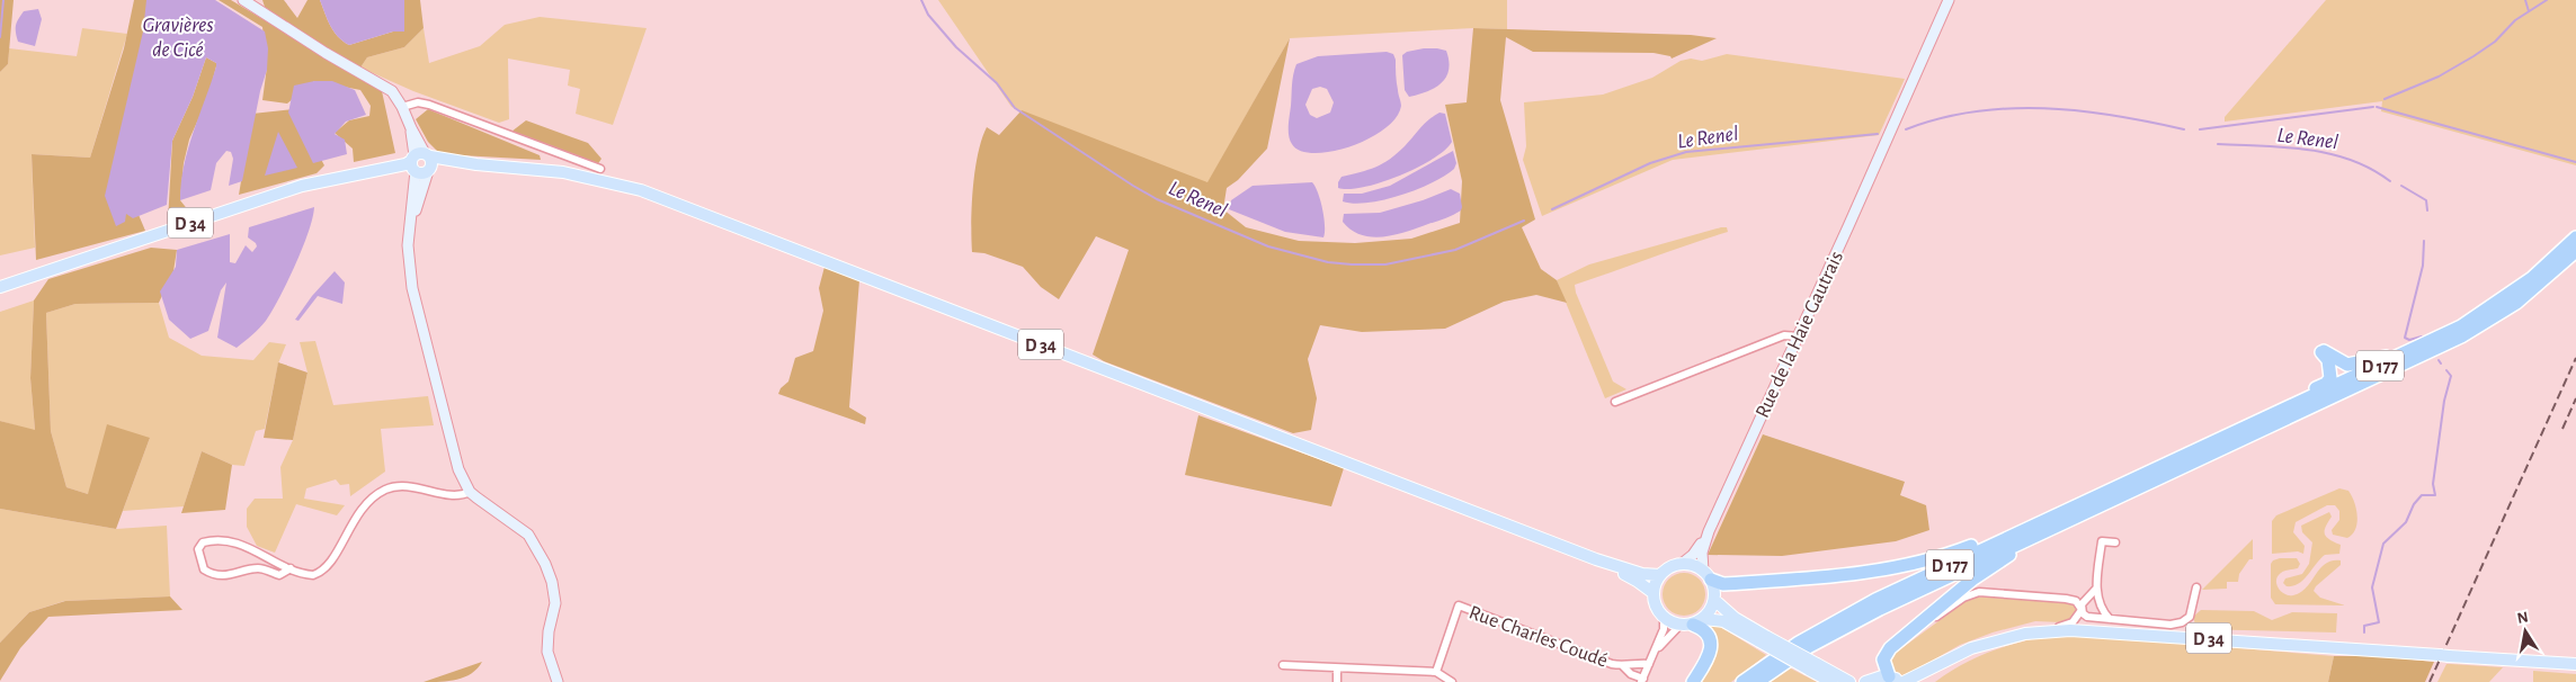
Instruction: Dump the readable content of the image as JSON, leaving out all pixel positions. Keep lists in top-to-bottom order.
{
  "streets": {
    "highway": ["D 177"],
    "main road": ["D 34", "Rue de la Haie Gautrais"],
    "street": ["Rue Charles Coudé"]
  },
  "crossings": [
    ["D 34", "Rue de la Haie Gautrais"]
  ],
  "water": ["Gravières de Cicé", "Le Renel"],
  "north": "top"
}
